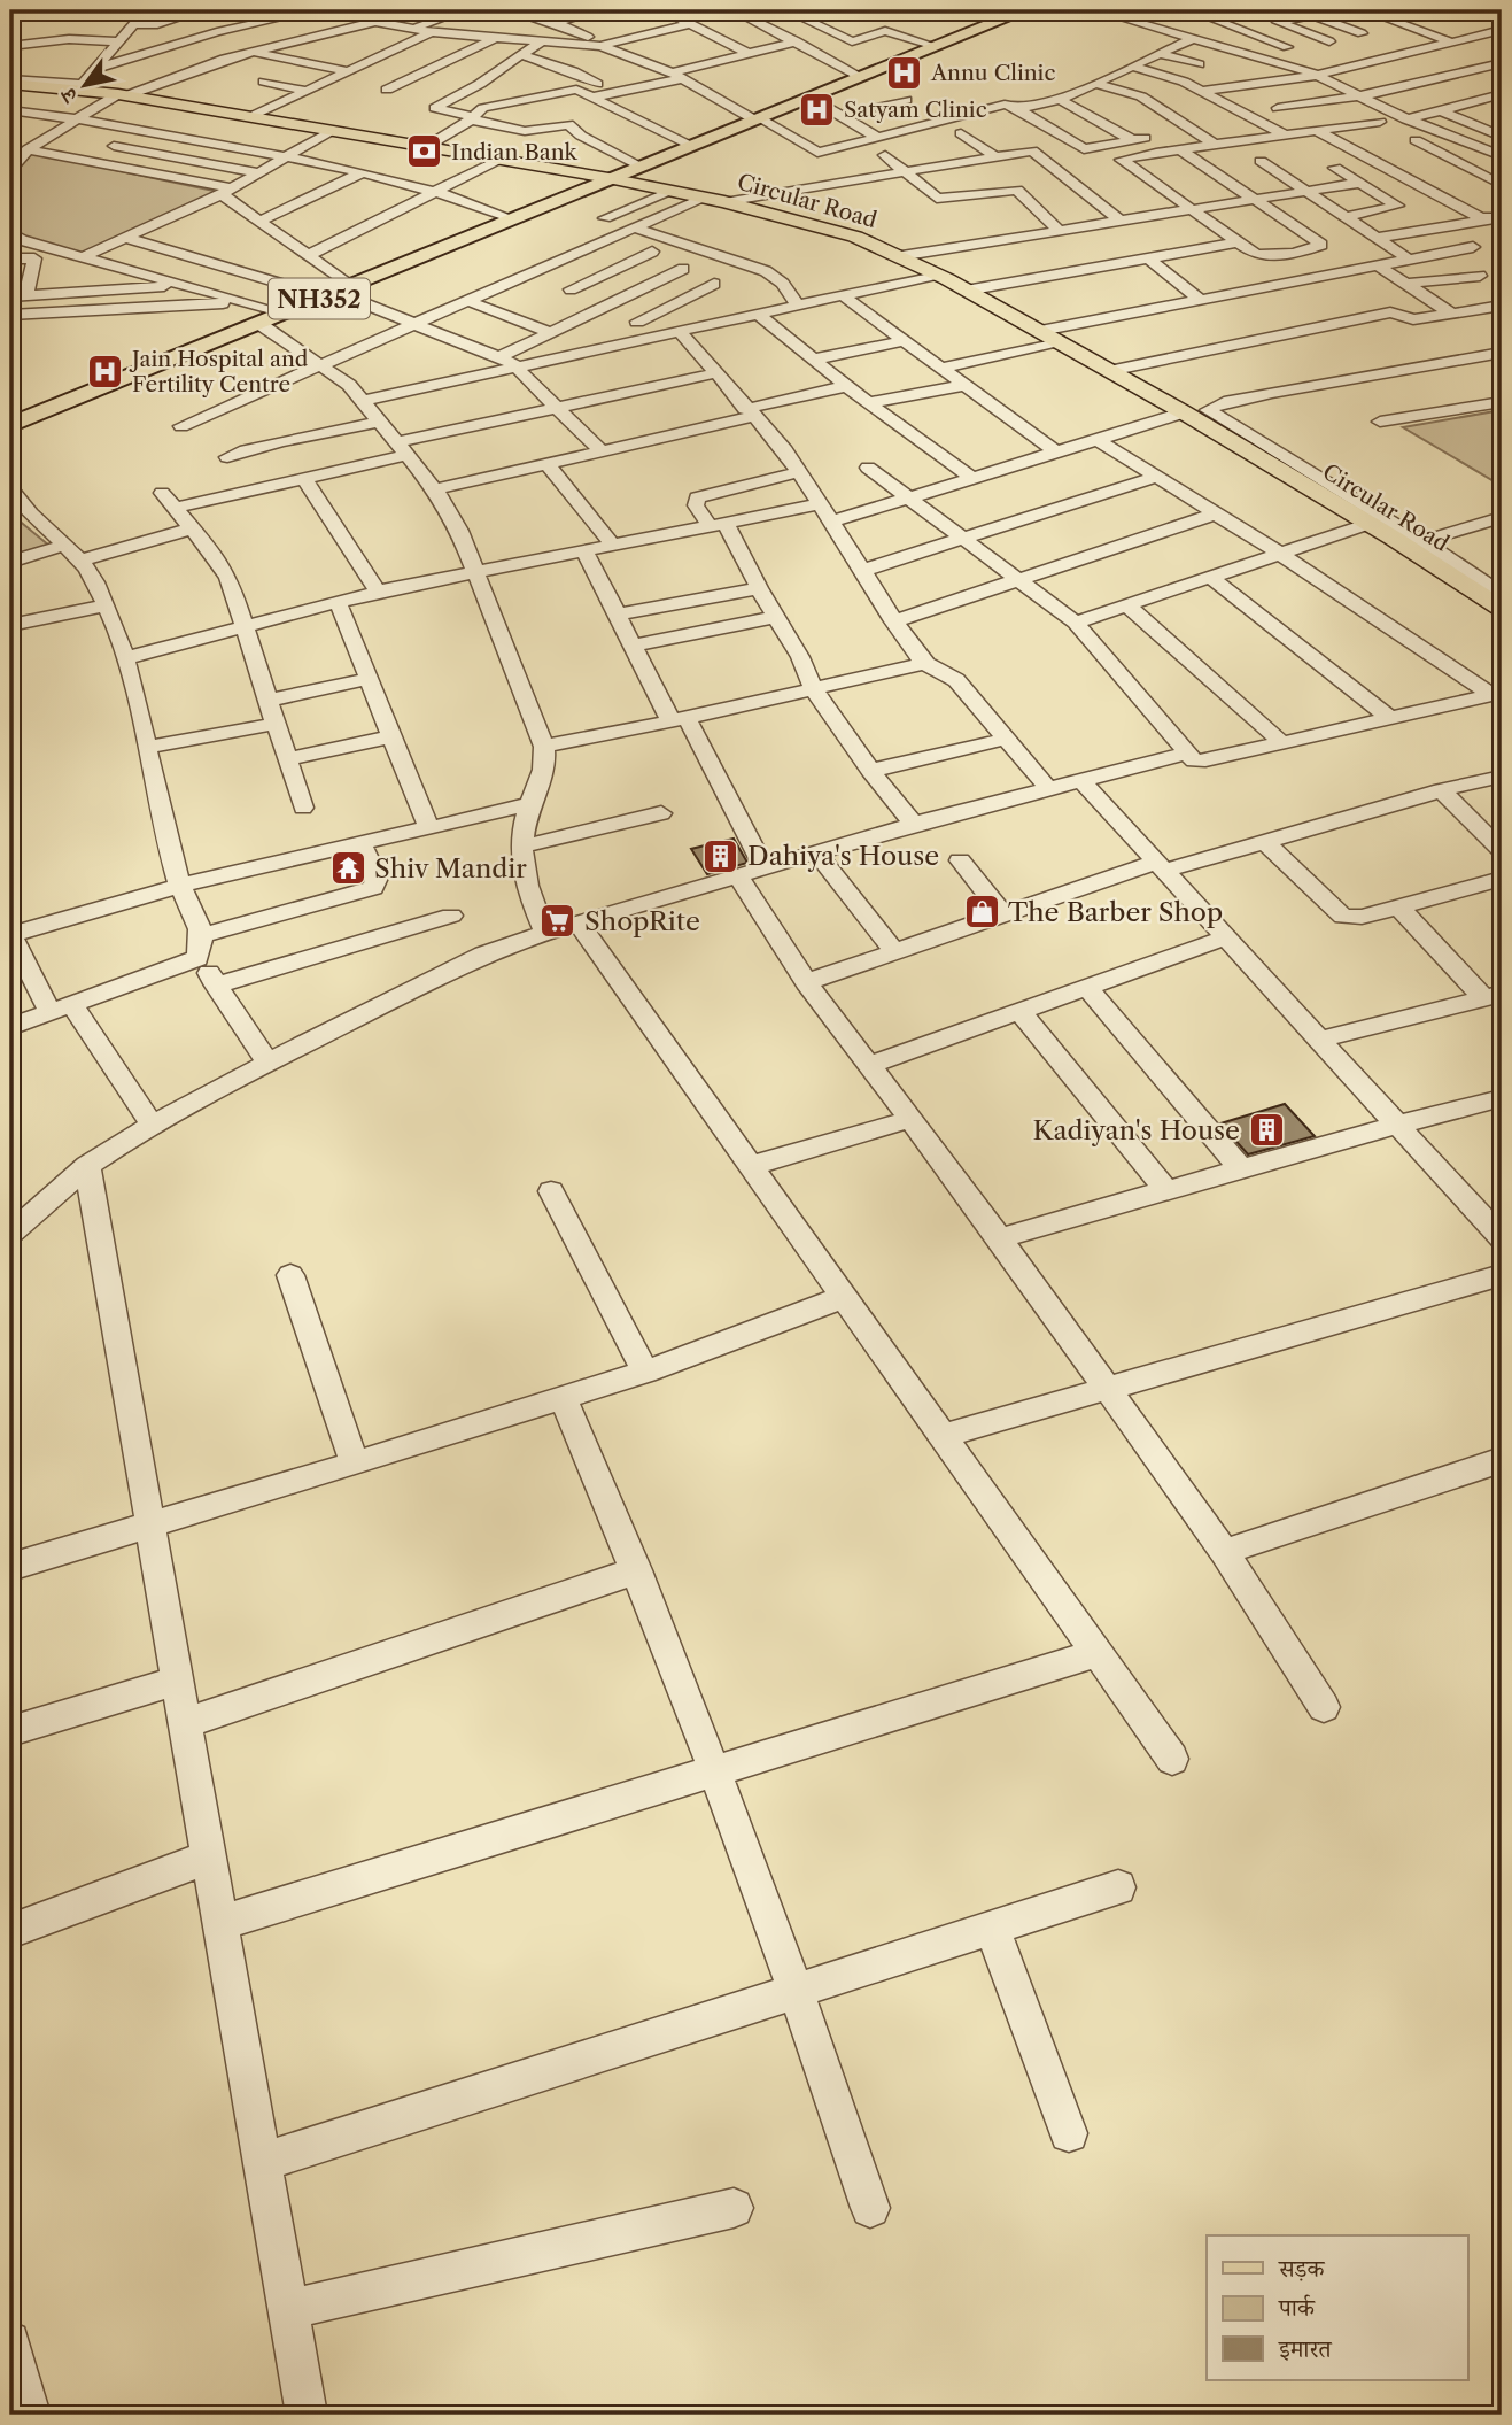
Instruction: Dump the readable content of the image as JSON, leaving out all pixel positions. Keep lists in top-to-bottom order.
{
  "streets": {
    "highway": ["NH352"],
    "main road": ["Circular Road"]
  },
  "crossings": [
    ["Circular Road", "NH352"]
  ],
  "places": {
    "hospital": ["Annu Clinic", "Satyam Clinic", "Jain Hospital and Fertility Centre"],
    "bank": ["Indian Bank"],
    "building": ["Dahiya's House", "Kadiyan's House"],
    "temple": ["Shiv Mandir"],
    "shop": ["The Barber Shop"],
    "supermarket": ["ShopRite"]
  },
  "legend": ["सड़क", "पार्क", "इमारत"],
  "north": "bottom left"
}
